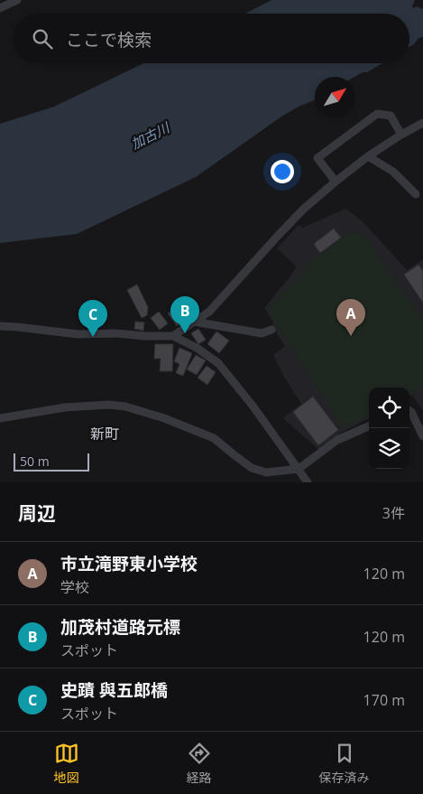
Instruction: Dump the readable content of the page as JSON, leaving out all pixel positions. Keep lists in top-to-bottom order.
{
  "districts": ["新町"],
  "water": ["加古川"],
  "scale_bar": "50 m",
  "north": "top right",
  "page": {
    "search": "ここで検索",
    "pins": ["B", "A", "C"],
    "scale": "50 m",
    "heading": ["周辺", "3件"],
    "list": [
      {
        "mark": "A",
        "name": "市立滝野東小学校",
        "note": "学校",
        "value": "120 m"
      },
      {
        "mark": "B",
        "name": "加茂村道路元標",
        "note": "スポット",
        "value": "120 m"
      },
      {
        "mark": "C",
        "name": "史蹟 與五郎橋",
        "note": "スポット",
        "value": "170 m"
      }
    ],
    "nav": ["地図", "経路", "保存済み"]
  }
}
